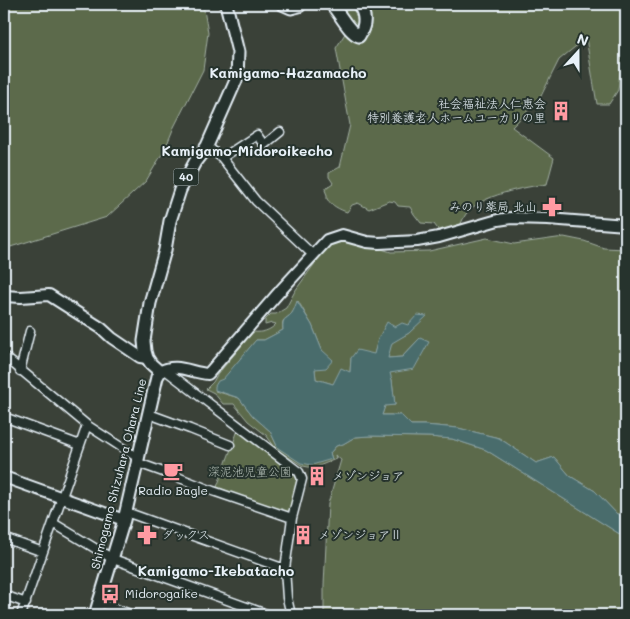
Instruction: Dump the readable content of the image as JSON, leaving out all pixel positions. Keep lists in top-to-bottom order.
{
  "streets": {
    "main road": ["40", "Shimogamo Shizuhara Ohara Line"]
  },
  "crossings": [
    ["40", "Shimogamo Shizuhara Ohara Line"]
  ],
  "districts": ["Kamigamo-Hazamacho", "Kamigamo-Midoroikecho", "Kamigamo-Ikebatacho"],
  "parks": ["深泥池児童公園"],
  "places": {
    "building": ["社会福祉法人仁恵会 特別養護老人ホームユーカリの里", "メゾンジョア", "メゾンジョアⅡ"],
    "pharmacy": ["みのり薬局 北山", "ダックス"],
    "cafe": ["Radio Bagle"],
    "bus stop": ["Midorogaike"]
  },
  "north": "top"
}
